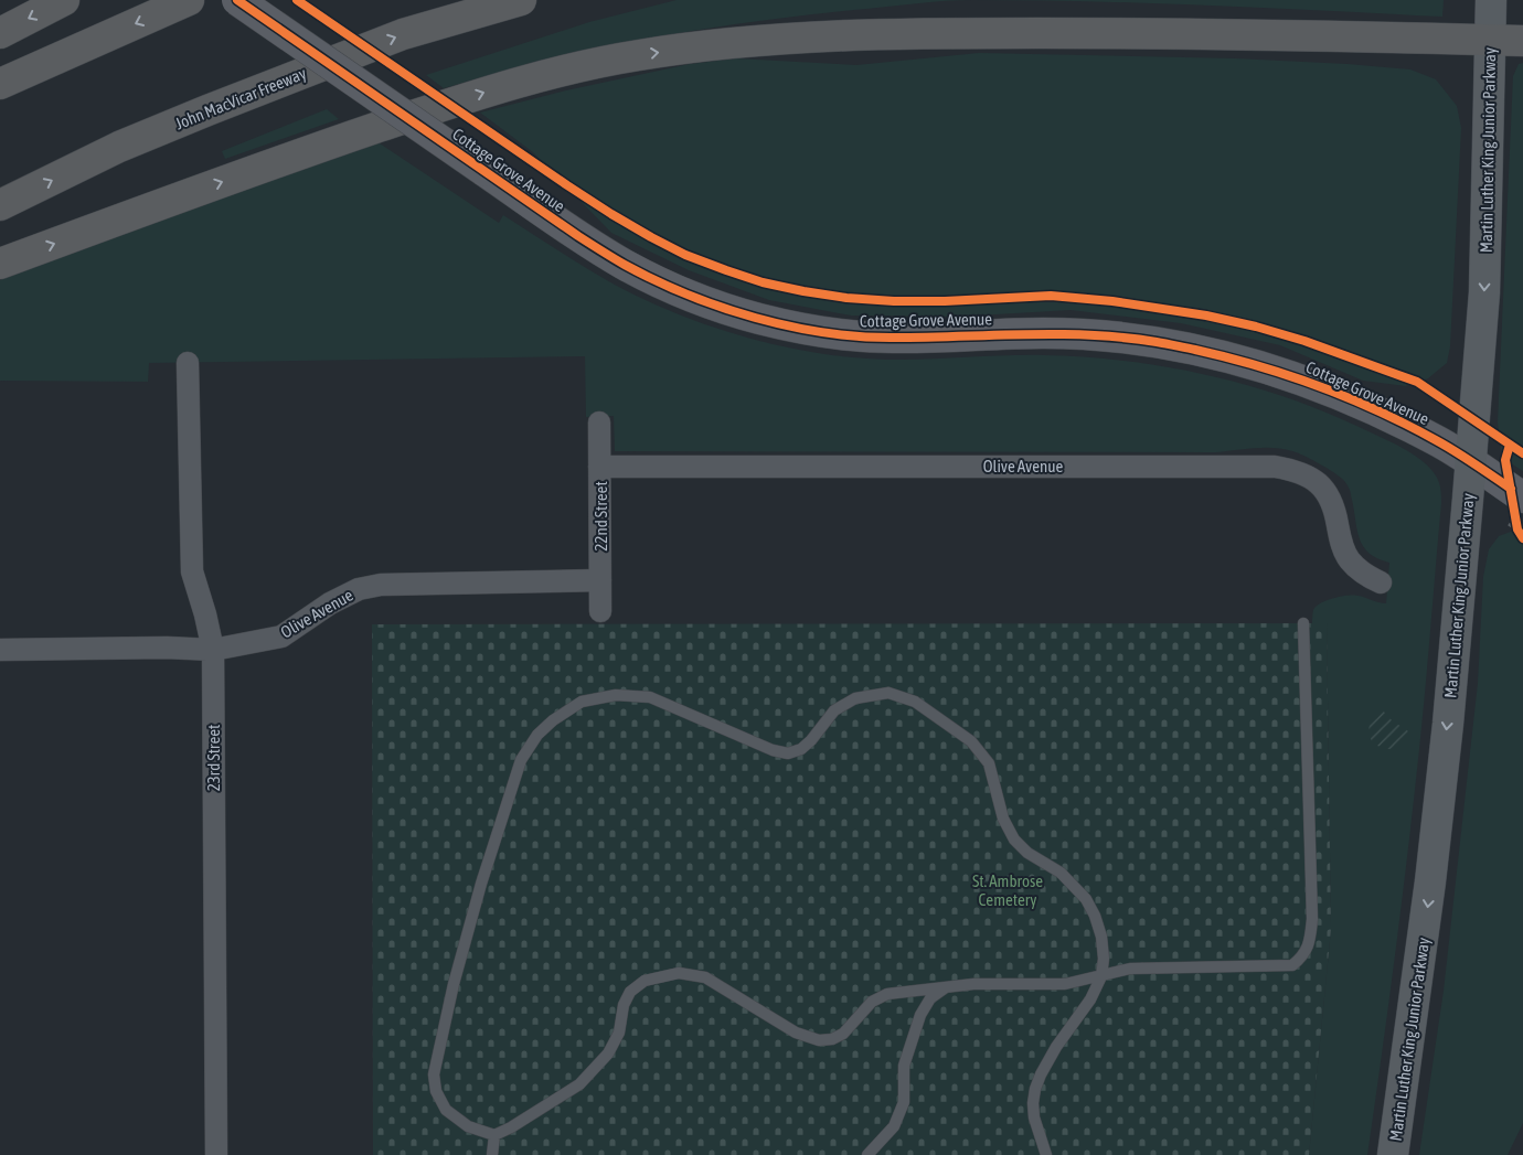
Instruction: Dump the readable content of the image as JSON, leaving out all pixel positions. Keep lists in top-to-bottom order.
{
  "streets": {
    "highway": ["John MacVicar Freeway"],
    "main road": ["Martin Luther King Junior Parkway"],
    "street": [
      "Cottage Grove Avenue",
      "Olive Avenue",
      "22nd Street",
      "23rd Street"
    ]
  },
  "crossings": [
    ["Martin Luther King Junior Parkway", "Cottage Grove Avenue"],
    ["Olive Avenue", "22nd Street"],
    ["Olive Avenue", "23rd Street"]
  ],
  "one_way": ["Martin Luther King Junior Parkway"],
  "parks": ["St. Ambrose Cemetery"]
}
